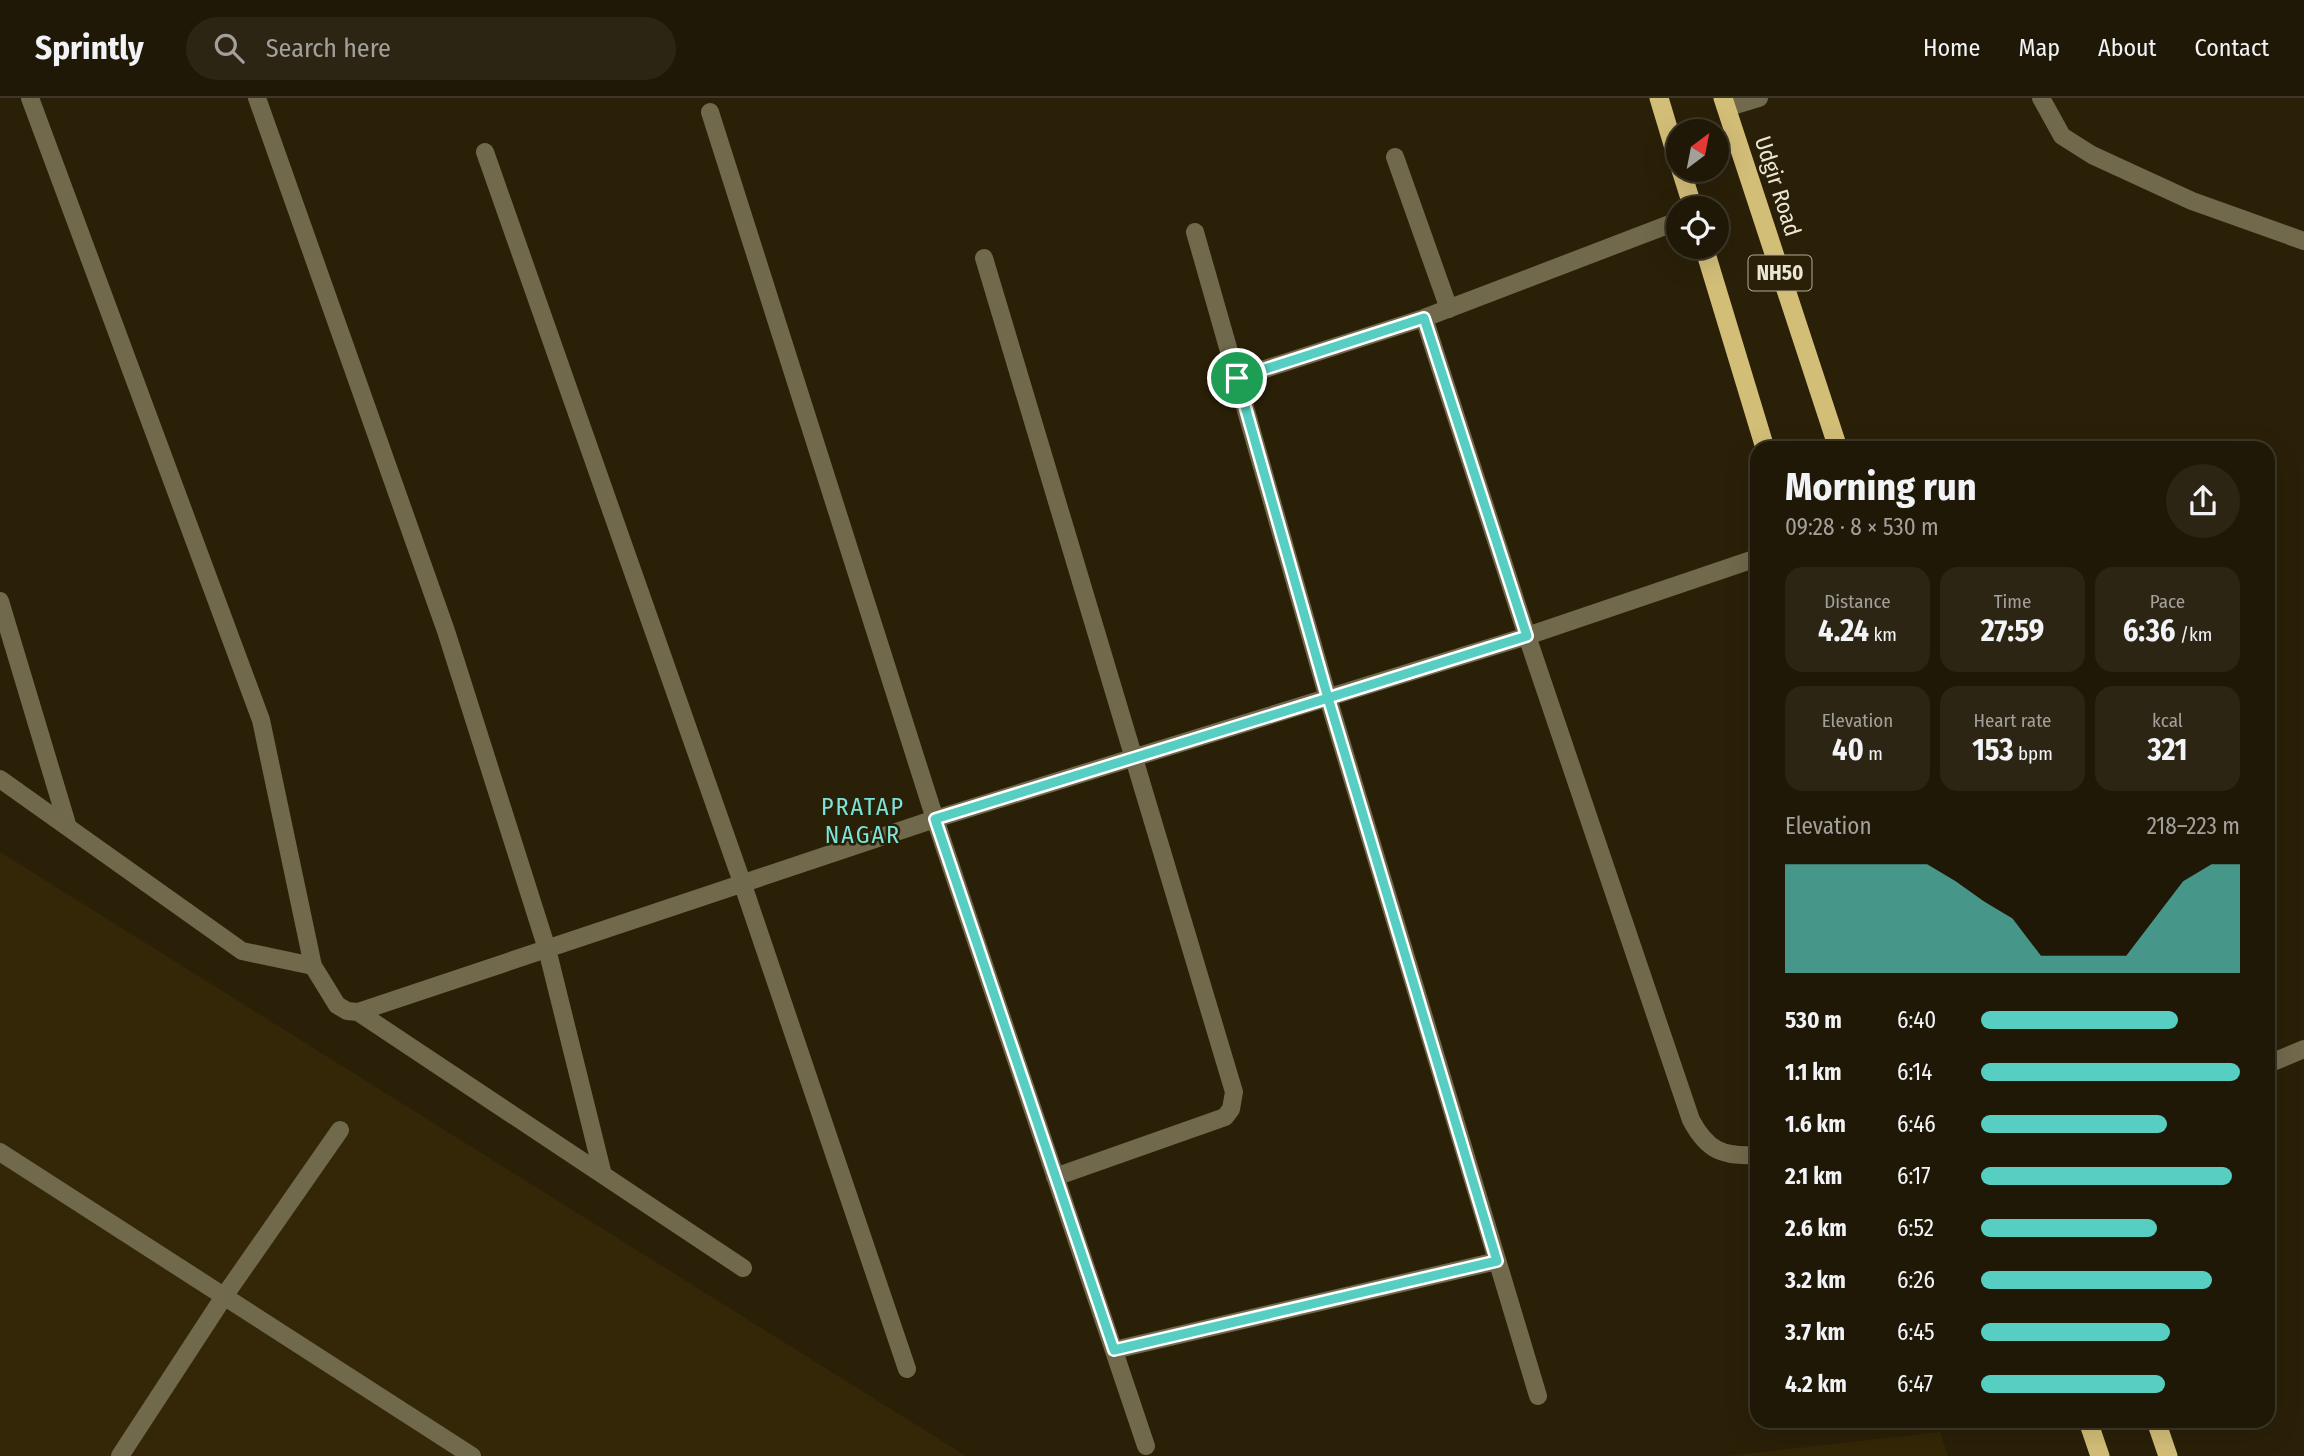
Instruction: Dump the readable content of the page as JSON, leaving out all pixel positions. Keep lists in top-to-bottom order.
{
  "streets": {
    "highway": ["Udgir Road", "NH50"]
  },
  "districts": ["PRATAP NAGAR"],
  "north": "top right",
  "page": {
    "header": "Sprintly",
    "search": "Search here",
    "nav": [
      "Home",
      "Map",
      "About",
      "Contact"
    ],
    "heading": ["Morning run", "09:28 · 8 × 530 m"],
    "stats": [
      ["Distance", "4.24 km"],
      ["Time", "27:59"],
      ["Pace", "6:36 /km"],
      ["Elevation", "40 m"],
      ["Heart rate", "153 bpm"],
      ["kcal", "321"]
    ],
    "chart": ["Elevation", "218–223 m"],
    "list": [
      {
        "name": "530 m",
        "note": "6:40"
      },
      {
        "name": "1.1 km",
        "note": "6:14"
      },
      {
        "name": "1.6 km",
        "note": "6:46"
      },
      {
        "name": "2.1 km",
        "note": "6:17"
      },
      {
        "name": "2.6 km",
        "note": "6:52"
      },
      {
        "name": "3.2 km",
        "note": "6:26"
      },
      {
        "name": "3.7 km",
        "note": "6:45"
      },
      {
        "name": "4.2 km",
        "note": "6:47"
      }
    ]
  }
}
